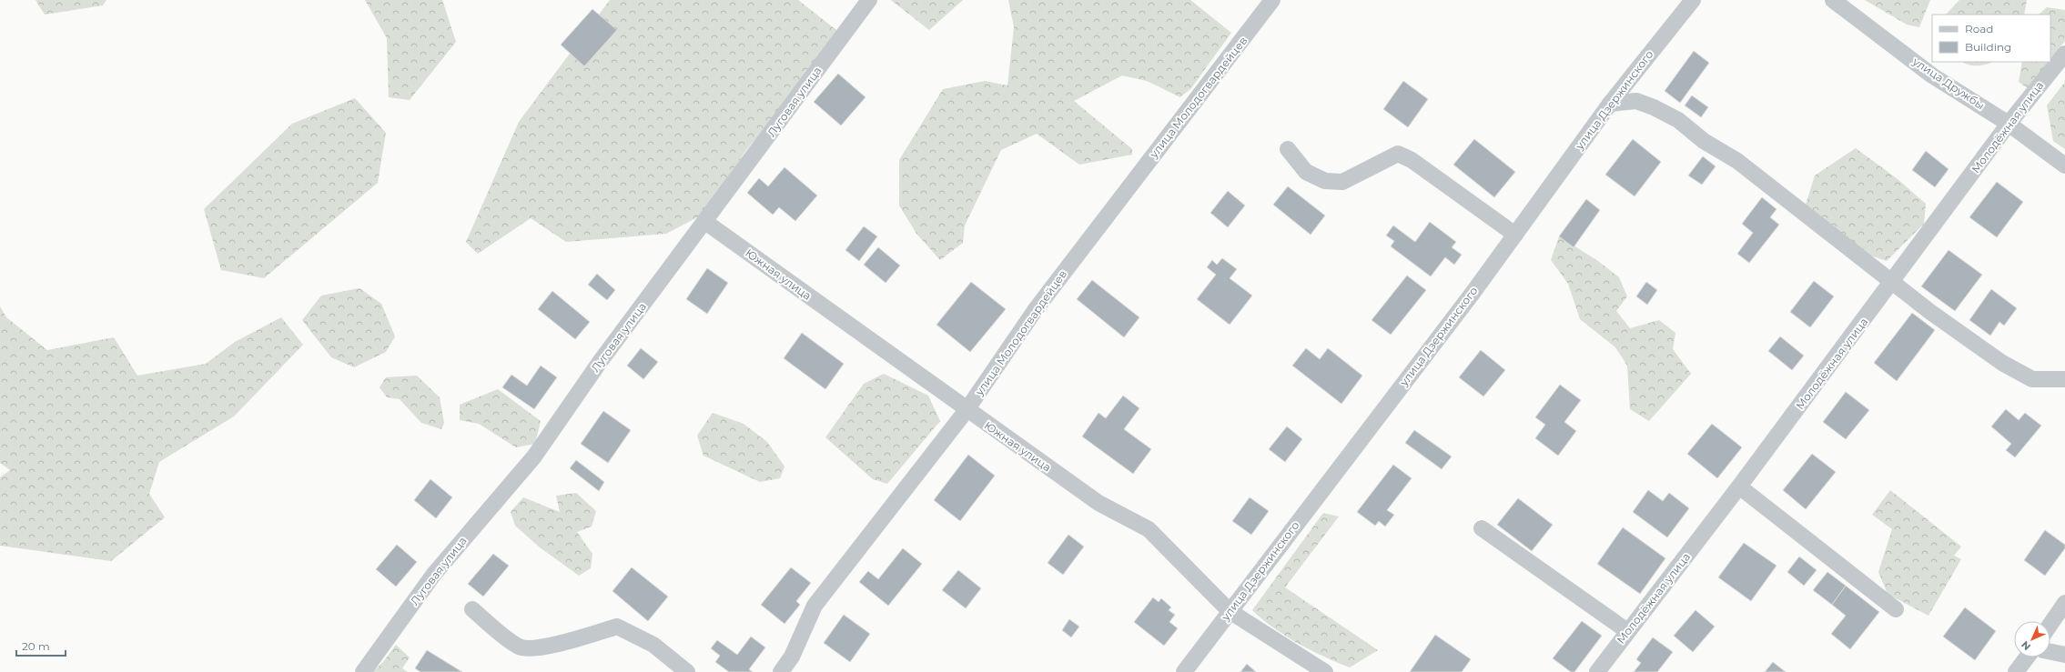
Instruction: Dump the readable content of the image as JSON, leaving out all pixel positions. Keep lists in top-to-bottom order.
{
  "streets": {
    "street": [
      "улица Дружбы",
      "улица Молодогвардейцев",
      "улица Дзержинского",
      "Луговая улица",
      "Молодёжная улица",
      "Южная улица"
    ]
  },
  "crossings": [
    ["улица Дружбы", "Молодёжная улица"],
    ["улица Молодогвардейцев", "Южная улица"],
    ["улица Дзержинского", "Южная улица"],
    ["Луговая улица", "Южная улица"]
  ],
  "legend": ["Road", "Building"],
  "scale_bar": "20 m",
  "north": "bottom left"
}
